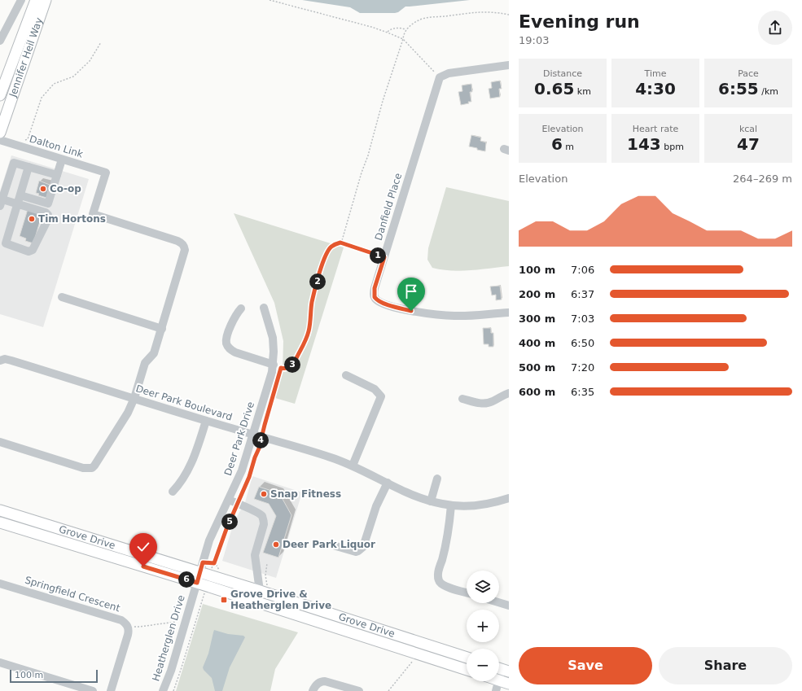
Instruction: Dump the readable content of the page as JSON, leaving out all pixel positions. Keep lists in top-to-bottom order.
{
  "streets": {
    "main road": ["Jennifer Heil Way", "Grove Drive"],
    "street": [
      "Dalton Link",
      "Danfield Place",
      "Deer Park Boulevard",
      "Deer Park Drive",
      "Springfield Crescent",
      "Heatherglen Drive"
    ]
  },
  "crossings": [
    ["Deer Park Boulevard", "Deer Park Drive"],
    ["Deer Park Drive", "Grove Drive"],
    ["Deer Park Drive", "Heatherglen Drive"],
    ["Grove Drive", "Heatherglen Drive"]
  ],
  "places": {
    "other": [
      "Co-op",
      "Tim Hortons",
      "Snap Fitness",
      "Deer Park Liquor"
    ],
    "transit": ["Grove Drive & Heatherglen Drive"]
  },
  "scale_bar": "100 m",
  "page": {
    "heading": ["Evening run", "19:03"],
    "stats": [
      ["Distance", "0.65 km"],
      ["Time", "4:30"],
      ["Pace", "6:55 /km"],
      ["Elevation", "6 m"],
      ["Heart rate", "143 bpm"],
      ["kcal", "47"]
    ],
    "chart": ["Elevation", "264–269 m"],
    "pins": [
      "1",
      "2",
      "3",
      "4",
      "5",
      "6"
    ],
    "list": [
      {
        "name": "100 m",
        "note": "7:06"
      },
      {
        "name": "200 m",
        "note": "6:37"
      },
      {
        "name": "300 m",
        "note": "7:03"
      },
      {
        "name": "400 m",
        "note": "6:50"
      },
      {
        "name": "500 m",
        "note": "7:20"
      },
      {
        "name": "600 m",
        "note": "6:35"
      }
    ],
    "map_buttons": ["+", "−"],
    "buttons": ["Save", "Share"],
    "scale": "100 m"
  }
}
